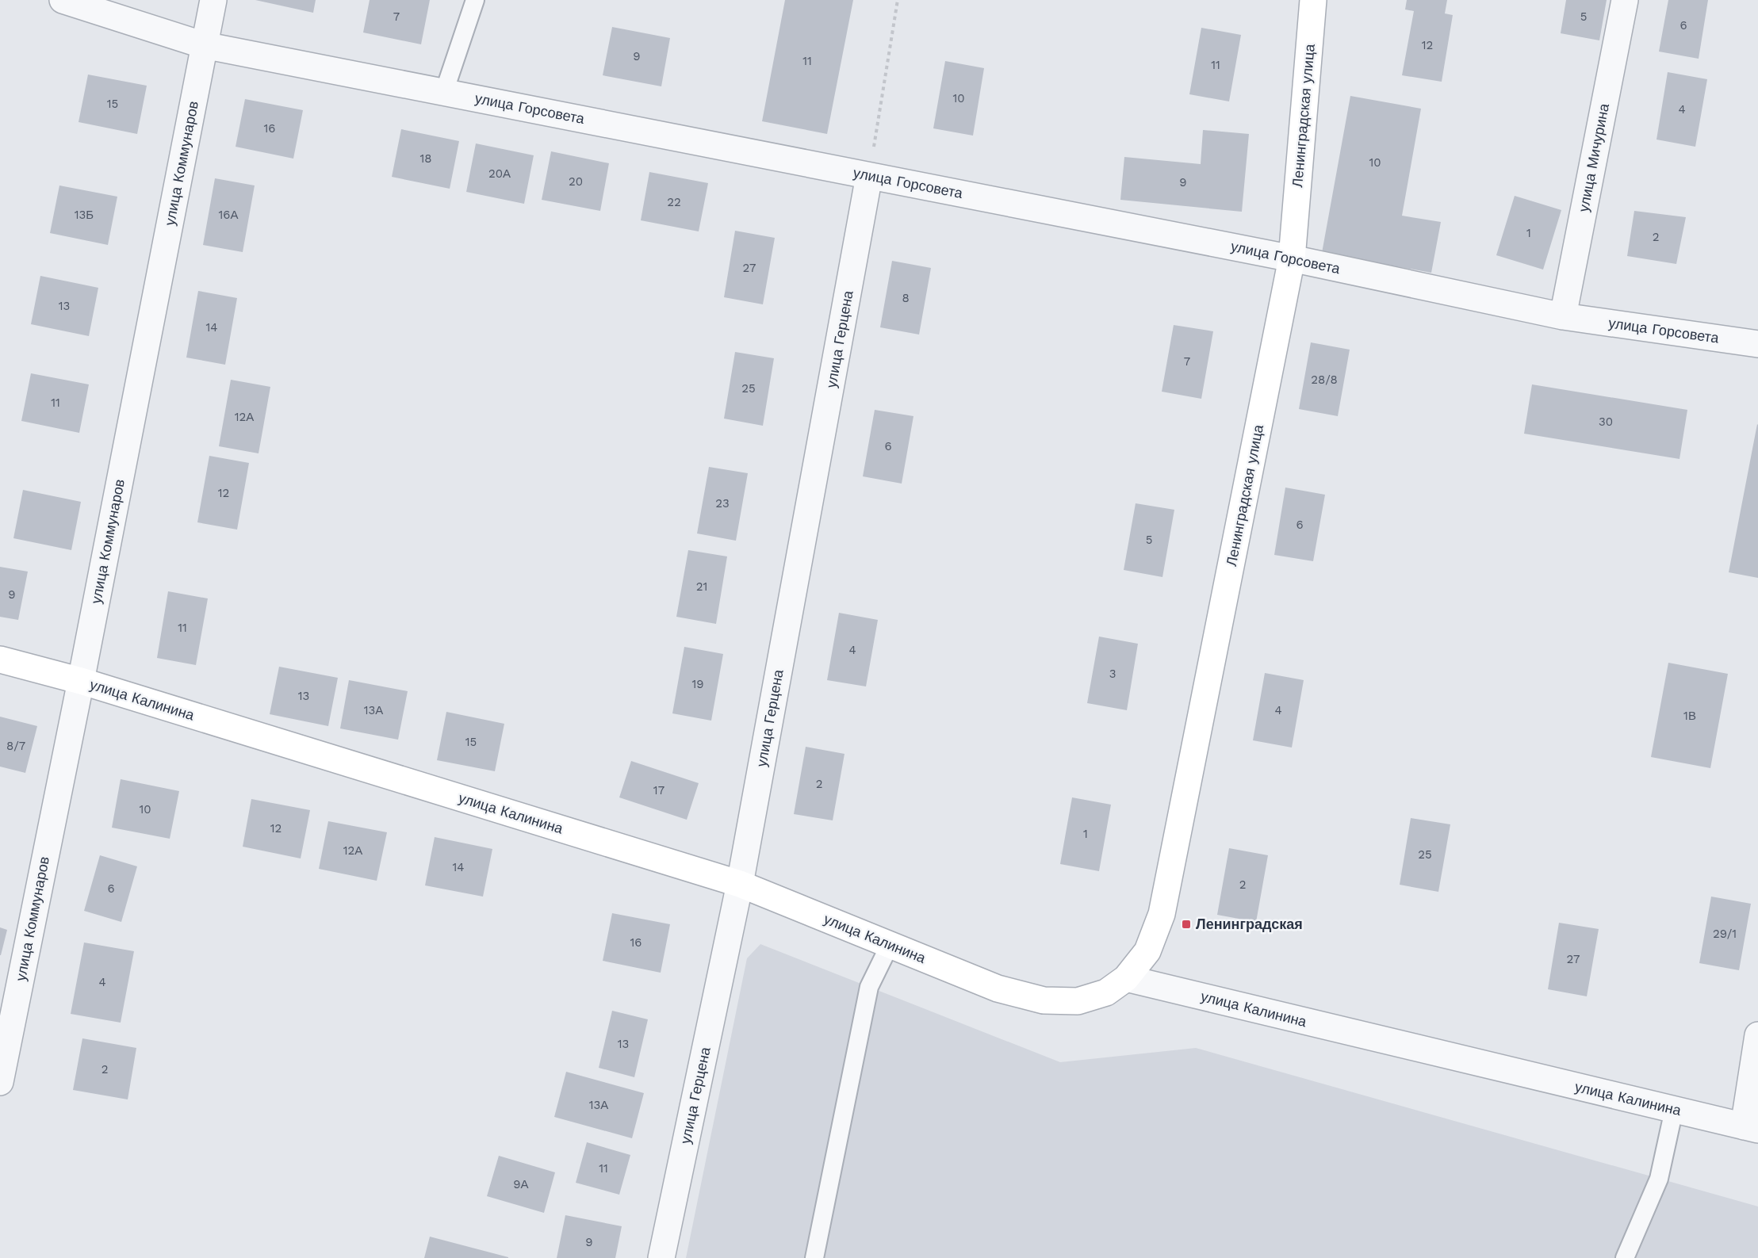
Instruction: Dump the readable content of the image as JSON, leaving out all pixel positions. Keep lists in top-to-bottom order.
{
  "streets": {
    "street": [
      "улица Горсовета",
      "Ленинградская улица",
      "улица Мичурина",
      "улица Коммунаров",
      "улица Герцена",
      "улица Калинина"
    ]
  },
  "crossings": [
    ["улица Горсовета", "Ленинградская улица"],
    ["улица Горсовета", "улица Мичурина"],
    ["улица Горсовета", "улица Коммунаров"],
    ["улица Горсовета", "улица Герцена"],
    ["Ленинградская улица", "улица Калинина"],
    ["улица Коммунаров", "улица Калинина"],
    ["улица Герцена", "улица Калинина"]
  ],
  "places": {
    "transit": ["Ленинградская"]
  },
  "house_numbers": [
    "7",
    "5",
    "6",
    "12",
    "9",
    "11",
    "11",
    "10",
    "15",
    "4",
    "16",
    "18",
    "10",
    "20А",
    "20",
    "9",
    "22",
    "13Б",
    "16А",
    "1",
    "2",
    "27",
    "8",
    "13",
    "14",
    "7",
    "28/8",
    "25",
    "11",
    "12А",
    "30",
    "6",
    "12",
    "23",
    "6",
    "5",
    "21",
    "9",
    "11",
    "4",
    "3",
    "19",
    "13",
    "13А",
    "4",
    "1В",
    "15",
    "8/7",
    "2",
    "17",
    "10",
    "12",
    "1",
    "12А",
    "25",
    "14",
    "2",
    "6",
    "29/1",
    "16",
    "27",
    "4",
    "13",
    "2",
    "13А",
    "11",
    "9А",
    "9"
  ]
}
